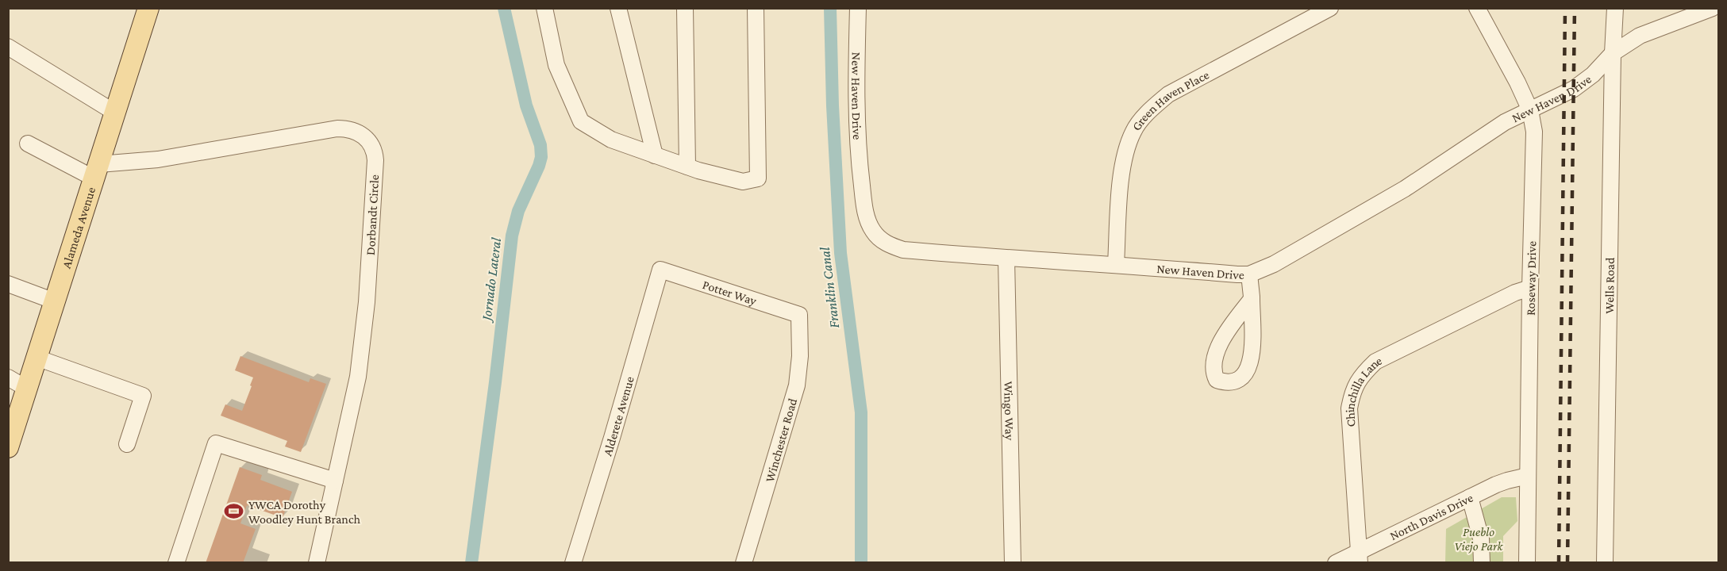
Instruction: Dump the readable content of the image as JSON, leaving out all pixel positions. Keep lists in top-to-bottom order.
{
  "streets": {
    "main road": ["Alameda Avenue"],
    "street": [
      "New Haven Drive",
      "Green Haven Place",
      "Dorbandt Circle",
      "Roseway Drive",
      "Wells Road",
      "Potter Way",
      "Chinchilla Lane",
      "Wingo Way",
      "Alderete Avenue",
      "Winchester Road",
      "North Davis Drive"
    ]
  },
  "crossings": [
    ["New Haven Drive", "Green Haven Place"],
    ["New Haven Drive", "Roseway Drive"],
    ["New Haven Drive", "Wells Road"],
    ["New Haven Drive", "Wingo Way"],
    ["Dorbandt Circle", "Alameda Avenue"],
    ["Roseway Drive", "Chinchilla Lane"],
    ["Roseway Drive", "North Davis Drive"],
    ["Potter Way", "Alderete Avenue"],
    ["Potter Way", "Winchester Road"],
    ["Chinchilla Lane", "North Davis Drive"]
  ],
  "water": ["Jornado Lateral", "Franklin Canal"],
  "parks": ["Pueblo Viejo Park"],
  "places": {
    "sports": ["YWCA Dorothy Woodley Hunt Branch"]
  }
}
